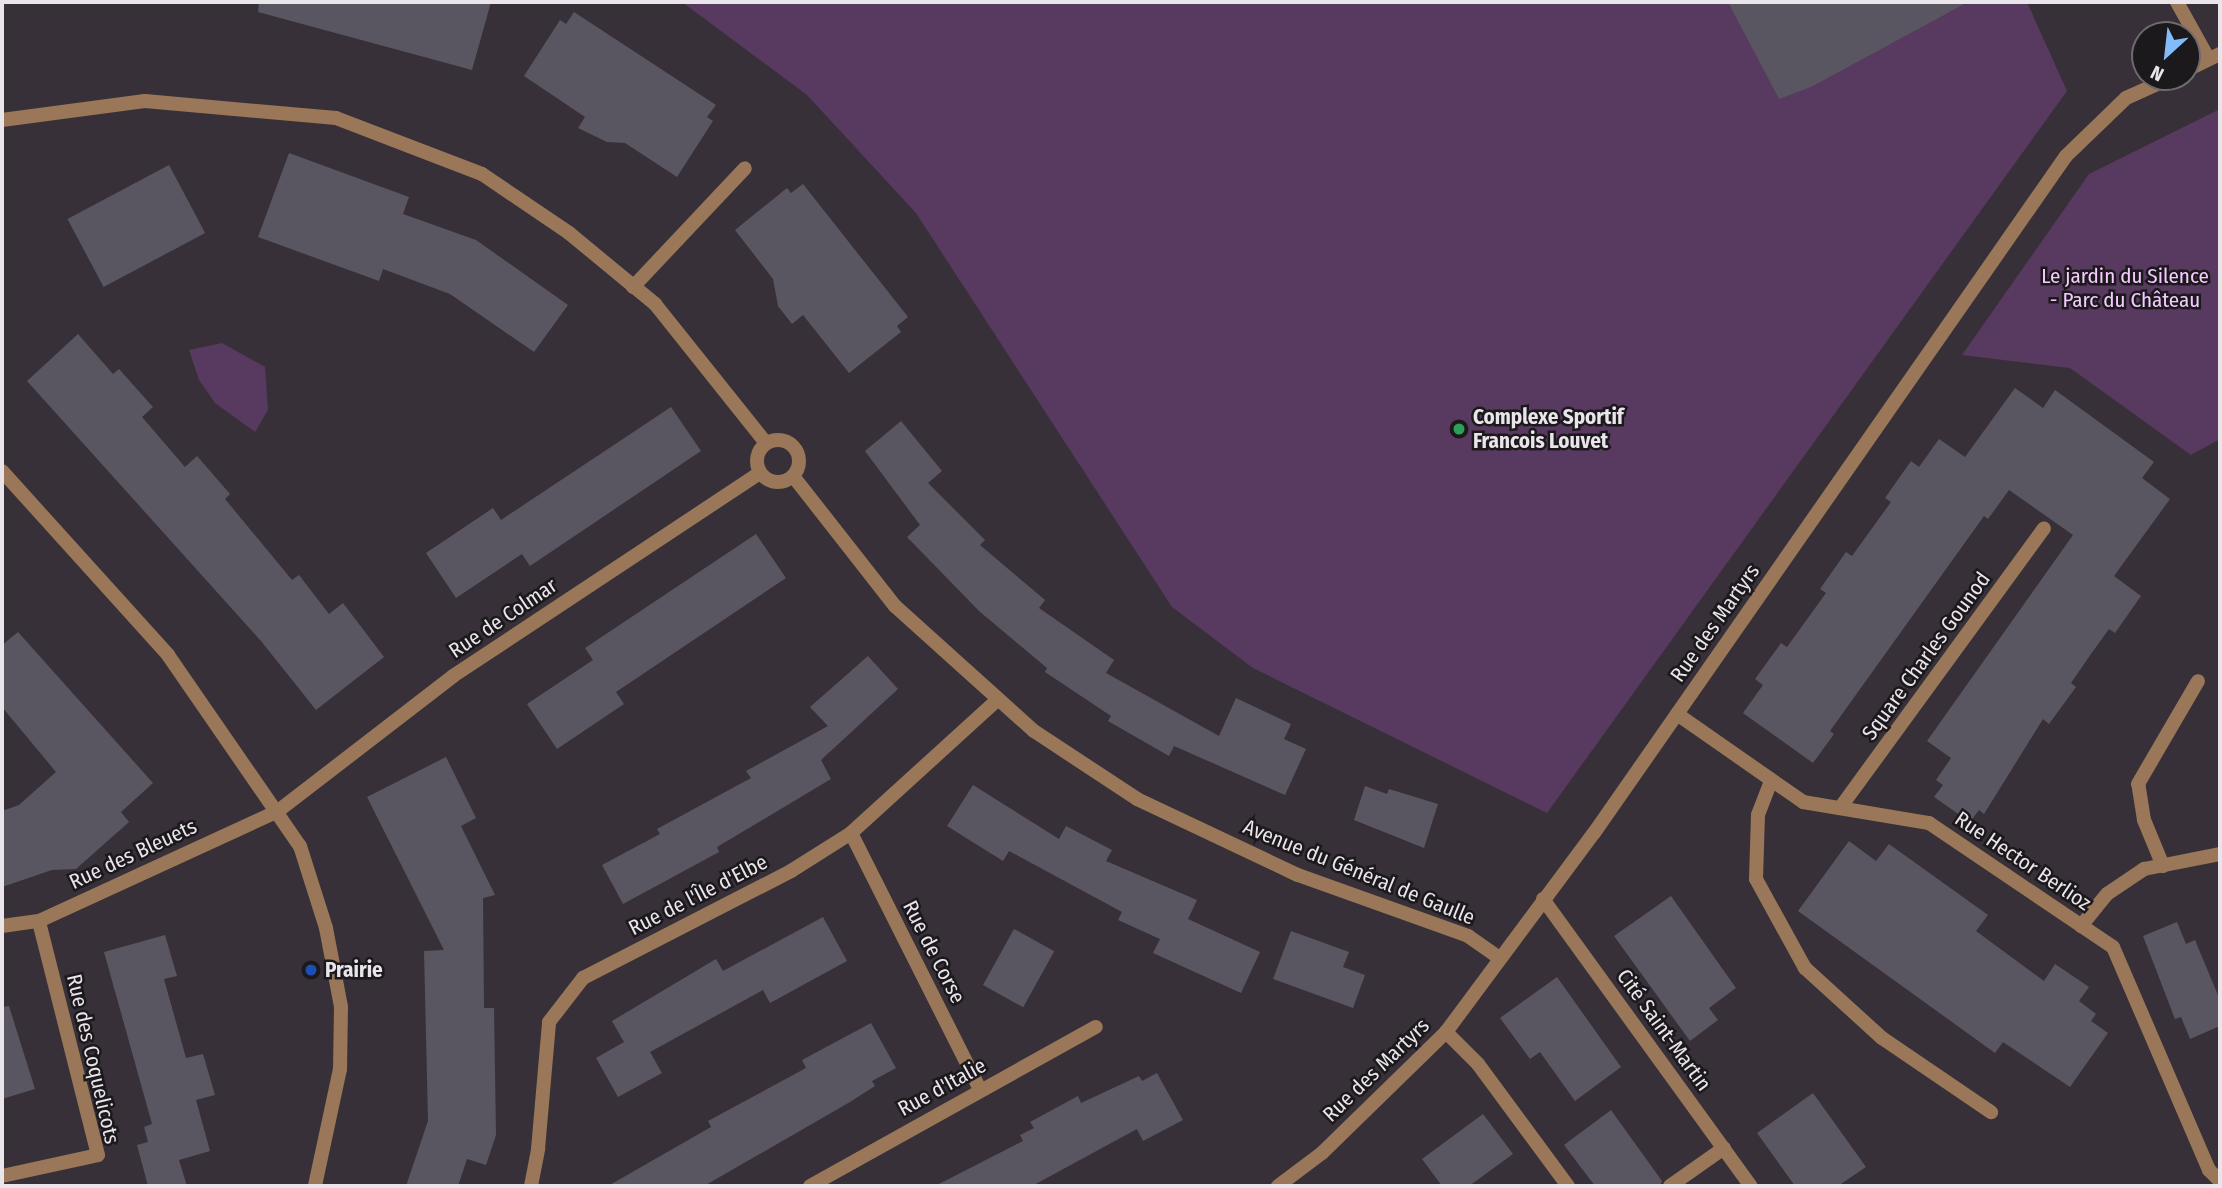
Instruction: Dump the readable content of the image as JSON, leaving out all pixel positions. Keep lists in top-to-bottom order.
{
  "streets": {
    "street": [
      "Rue de Colmar",
      "Rue des Martyrs",
      "Square Charles Gounod",
      "Rue des Bleuets",
      "Rue Hector Berlioz",
      "Avenue du Général de Gaulle",
      "Rue de l'Île d'Elbe",
      "Rue de Corse",
      "Cité Saint-Martin",
      "Rue des Coquelicots",
      "Rue d'Italie"
    ]
  },
  "crossings": [
    ["Rue de Colmar", "Rue des Bleuets"],
    ["Rue de Colmar", "Avenue du Général de Gaulle"],
    ["Rue des Martyrs", "Rue Hector Berlioz"],
    ["Rue des Martyrs", "Avenue du Général de Gaulle"],
    ["Rue des Martyrs", "Cité Saint-Martin"],
    ["Square Charles Gounod", "Rue Hector Berlioz"],
    ["Rue des Bleuets", "Rue des Coquelicots"],
    ["Avenue du Général de Gaulle", "Rue de l'Île d'Elbe"],
    ["Rue de l'Île d'Elbe", "Rue de Corse"],
    ["Rue de Corse", "Rue d'Italie"]
  ],
  "parks": ["Le jardin du Silence - Parc du Château"],
  "places": ["Complexe Sportif Francois Louvet", "Prairie"],
  "north": "bottom left"
}
